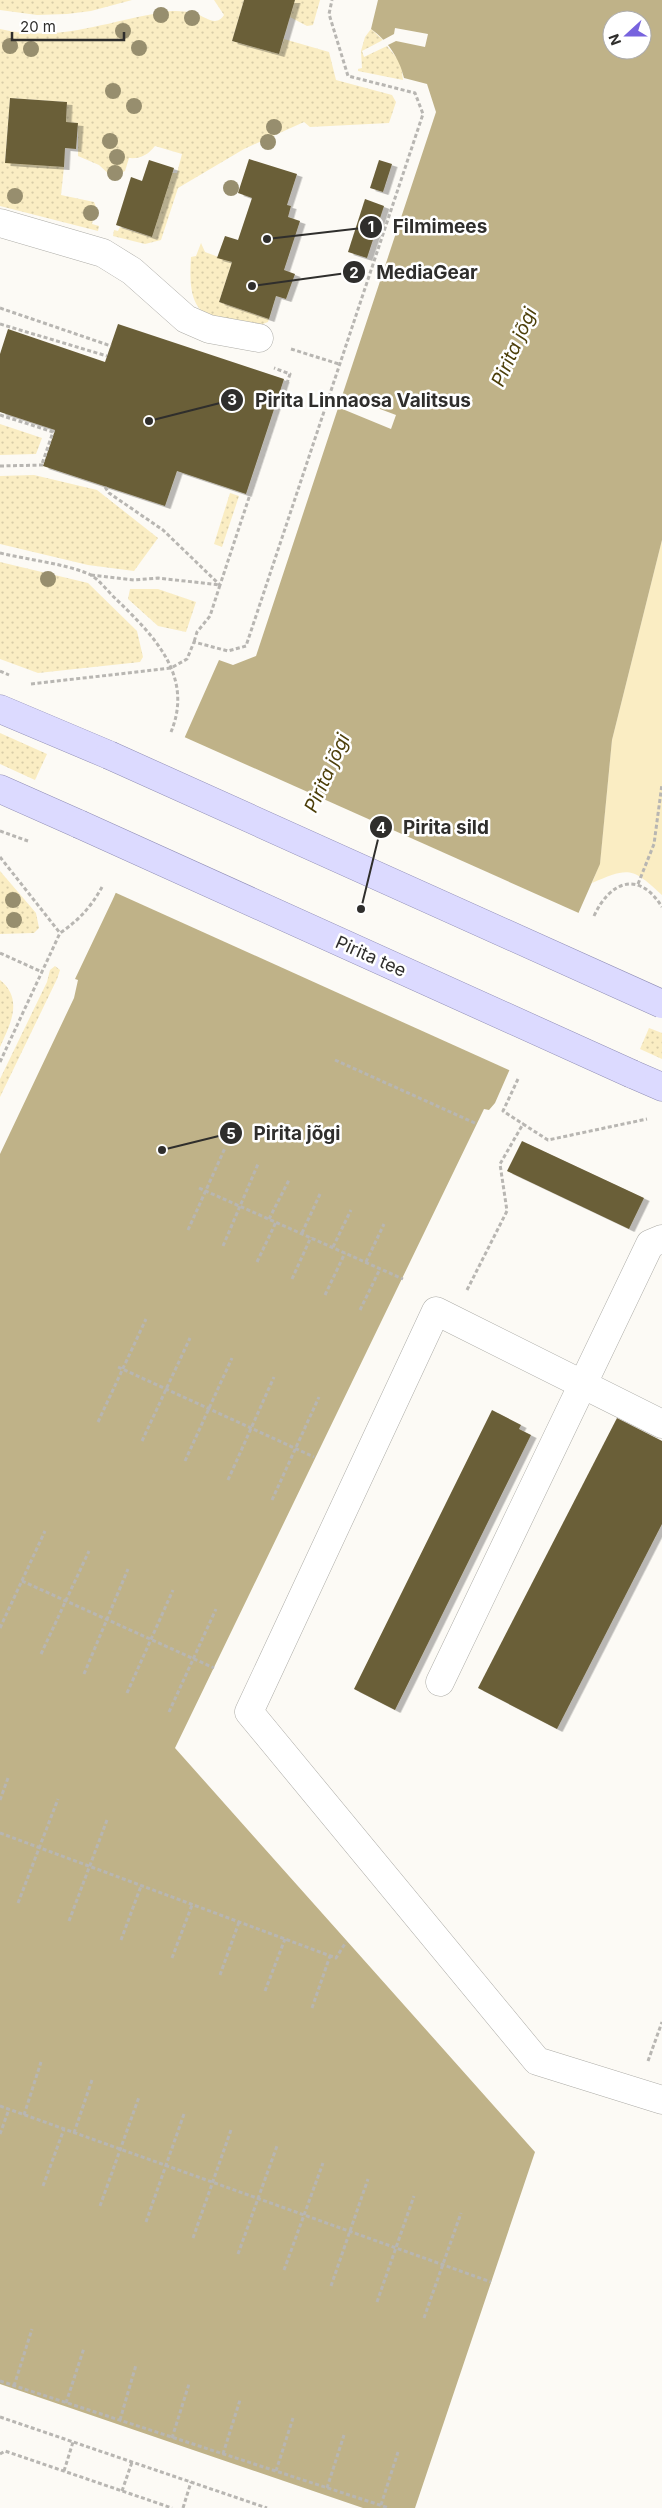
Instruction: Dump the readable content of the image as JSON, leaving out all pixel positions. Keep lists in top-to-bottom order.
{
  "streets": {
    "main road": ["Pirita tee"]
  },
  "water": ["Pirita jõgi"],
  "places": [
    "Filmimees",
    "MediaGear",
    "Pirita Linnaosa Valitsus",
    "Pirita sild",
    "Pirita jõgi"
  ],
  "scale_bar": "20 m",
  "north": "left"
}
